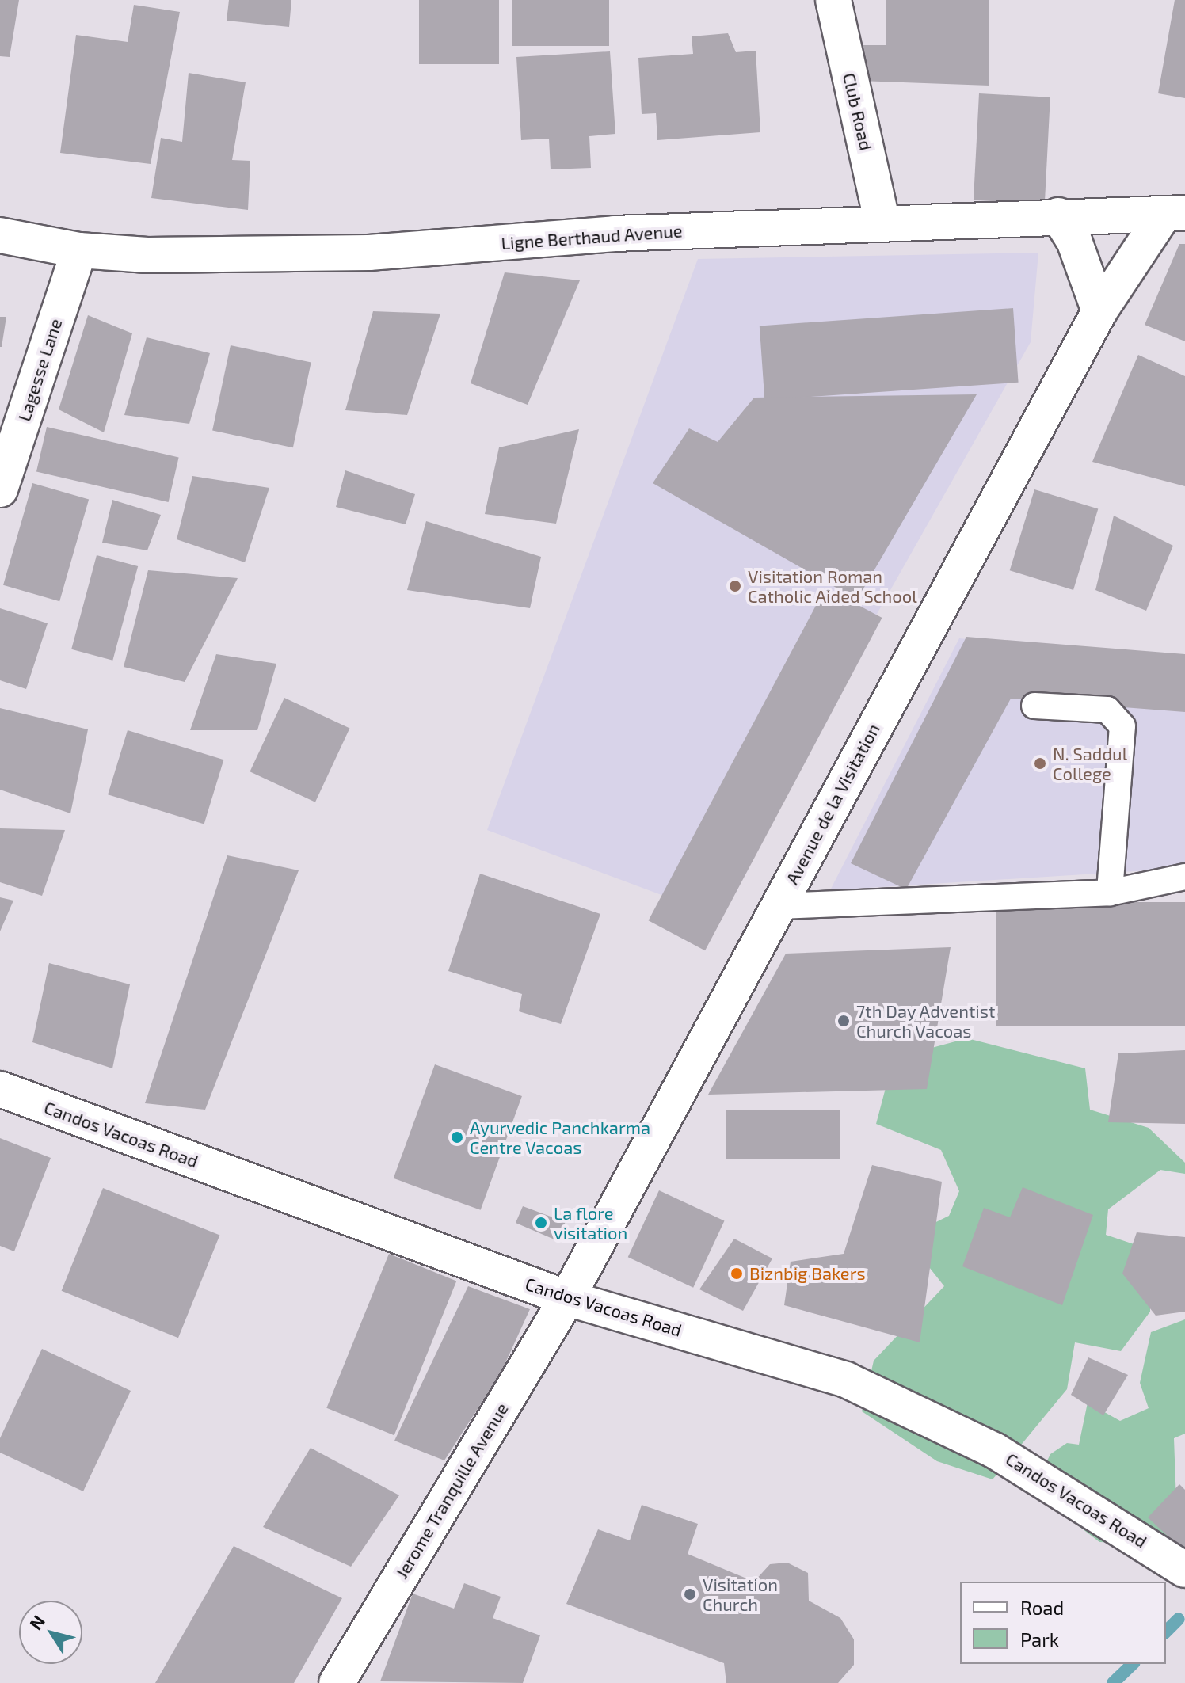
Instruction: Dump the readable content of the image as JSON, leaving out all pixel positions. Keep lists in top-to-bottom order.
{
  "streets": {
    "street": [
      "Club Road",
      "Ligne Berthaud Avenue",
      "Lagesse Lane",
      "Avenue de la Visitation",
      "Candos Vacoas Road",
      "Jerome Tranquille Avenue"
    ]
  },
  "crossings": [
    ["Club Road", "Ligne Berthaud Avenue"],
    ["Ligne Berthaud Avenue", "Lagesse Lane"],
    ["Ligne Berthaud Avenue", "Avenue de la Visitation"],
    ["Avenue de la Visitation", "Candos Vacoas Road"],
    ["Avenue de la Visitation", "Jerome Tranquille Avenue"],
    ["Candos Vacoas Road", "Jerome Tranquille Avenue"]
  ],
  "places": [
    "Visitation Roman Catholic Aided School",
    "N. Saddul College",
    "7th Day Adventist Church Vacoas",
    "Ayurvedic Panchkarma Centre Vacoas",
    "La flore visitation",
    "Biznbig Bakers",
    "Visitation Church"
  ],
  "legend": ["Road", "Park"],
  "north": "top left"
}
